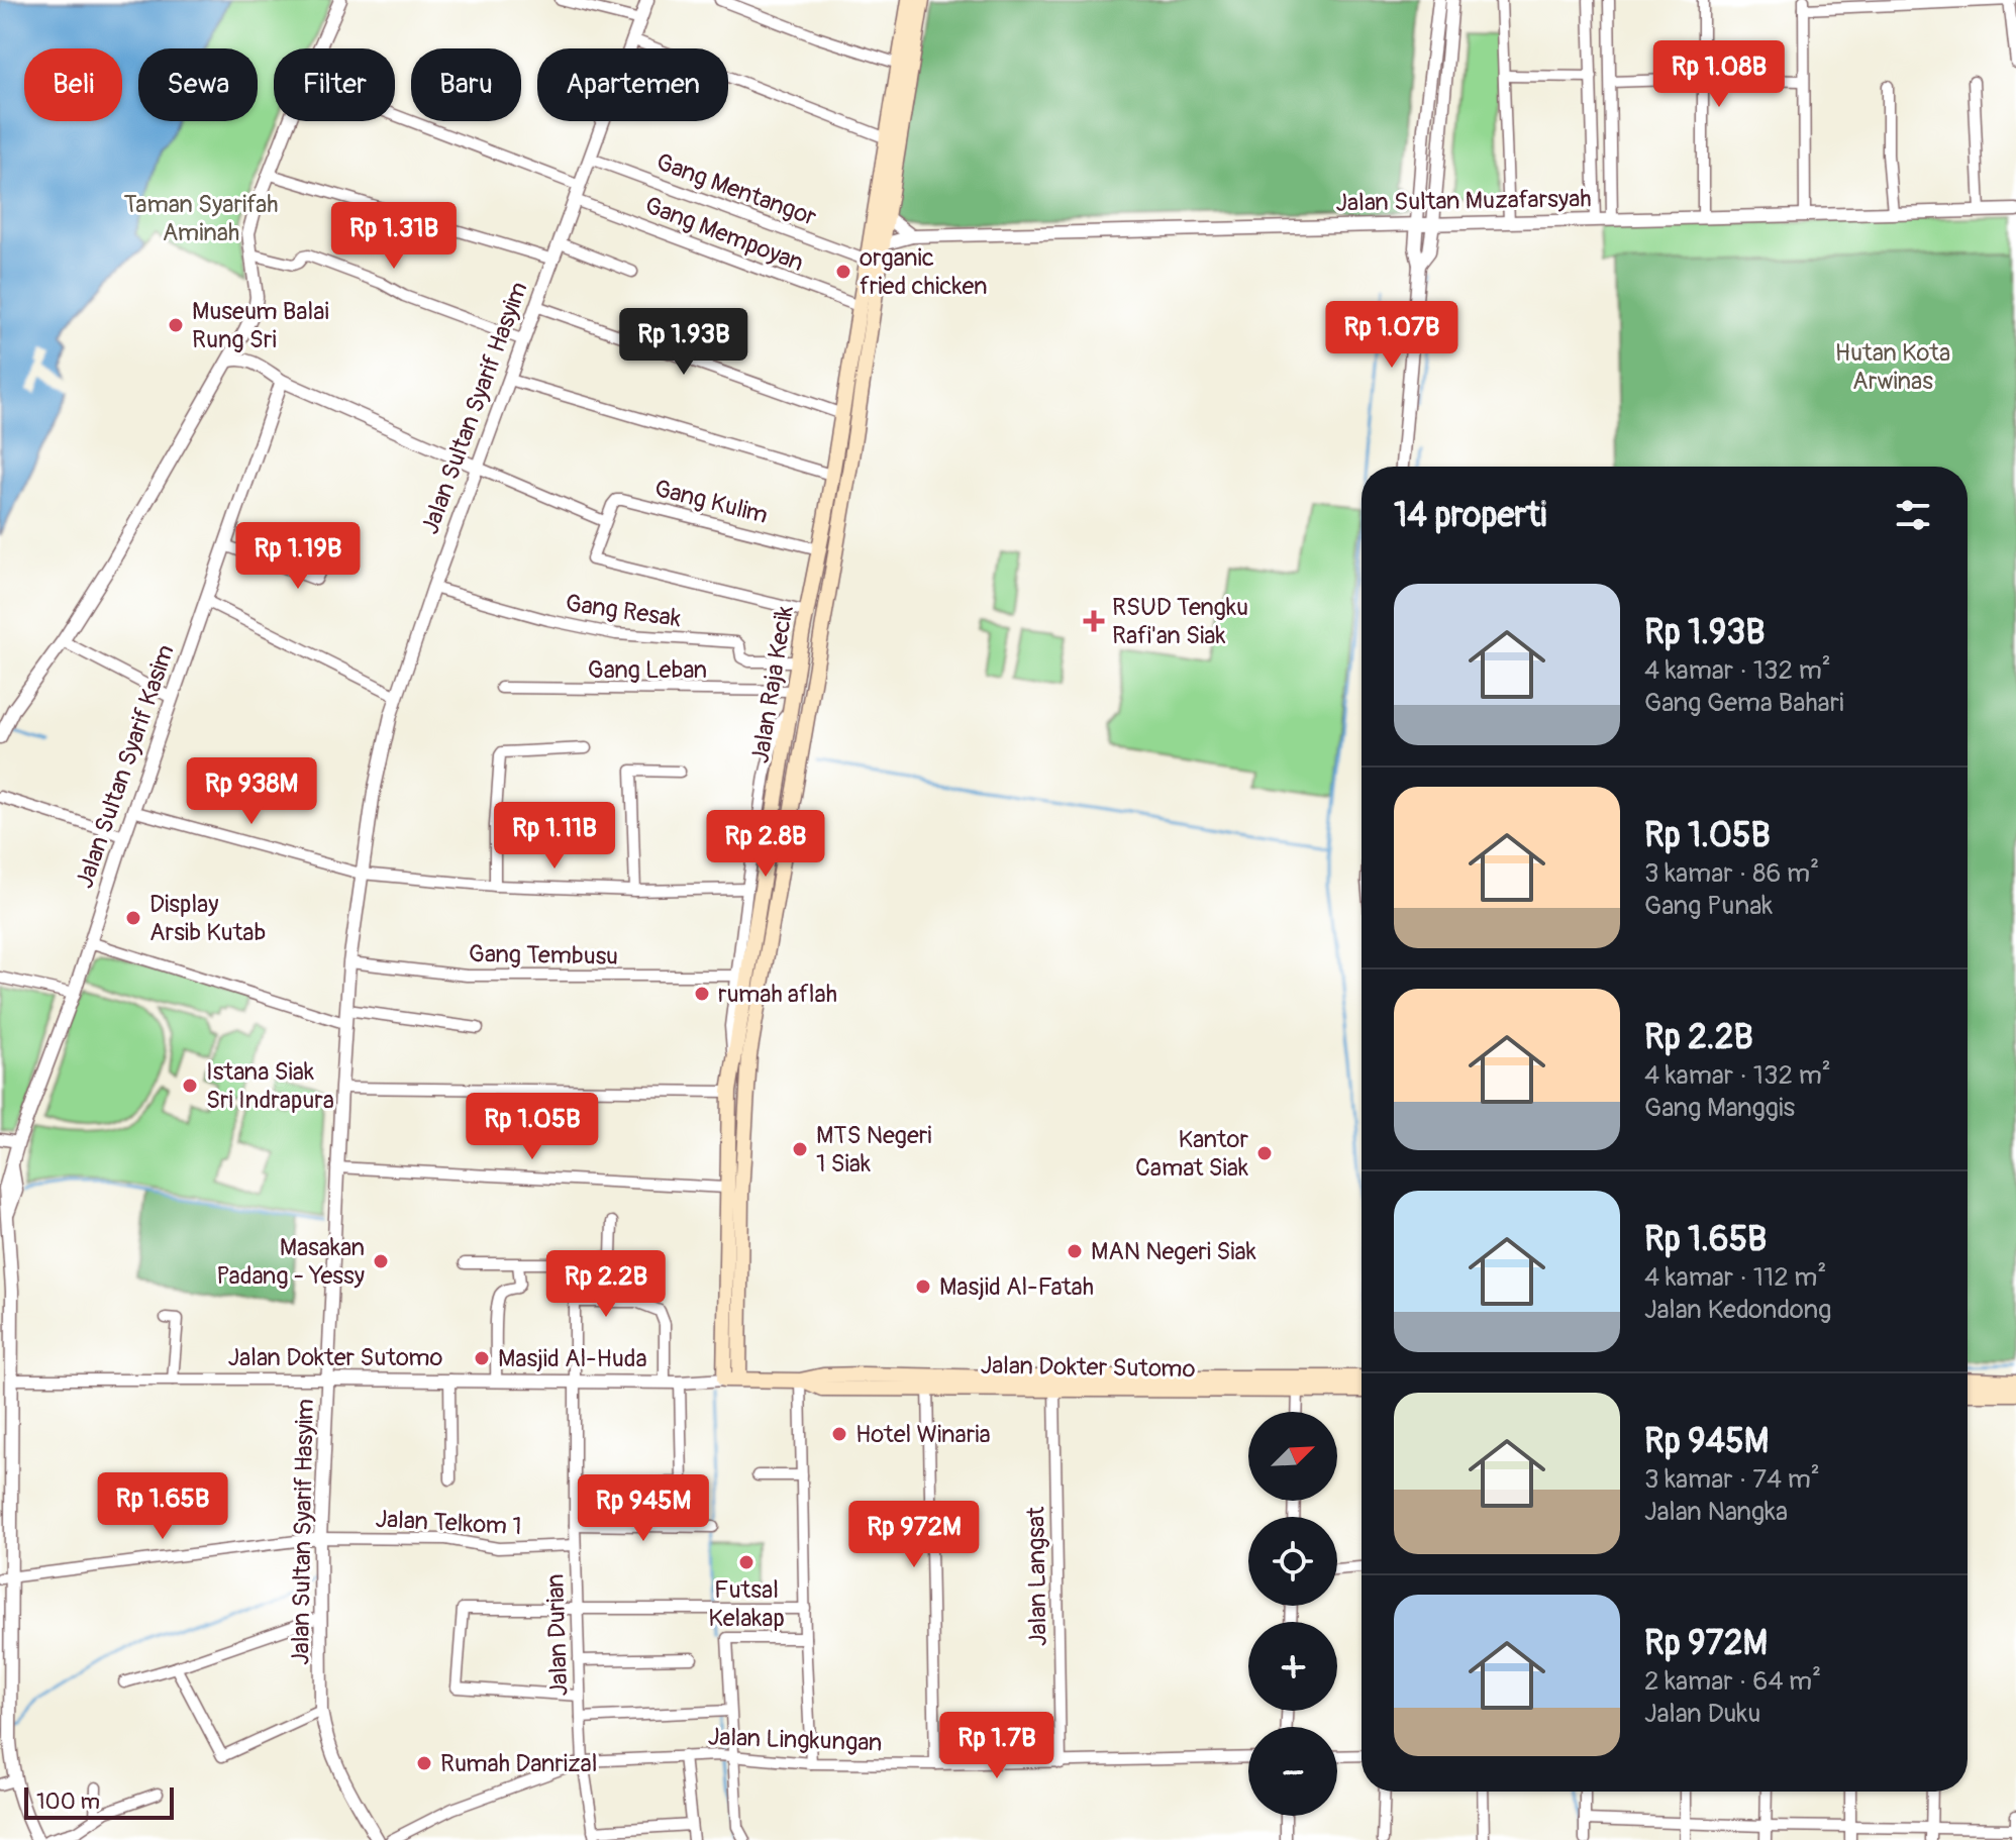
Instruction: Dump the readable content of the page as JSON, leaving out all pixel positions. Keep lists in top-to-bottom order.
{
  "streets": {
    "main road": ["Jalan Raja Kecik", "Jalan Dokter Sutomo"],
    "street": [
      "Gang Mentangor",
      "Jalan Sultan Muzafarsyah",
      "Gang Mempoyan",
      "Jalan Sultan Syarif Hasyim",
      "Gang Kulim",
      "Gang Resak",
      "Gang Leban",
      "Jalan Sultan Syarif Kasim",
      "Gang Tembusu",
      "Jalan Telkom 1",
      "Jalan Langsat",
      "Jalan Durian",
      "Jalan Lingkungan"
    ]
  },
  "crossings": [
    ["Gang Mentangor", "Jalan Sultan Syarif Hasyim"],
    ["Gang Mentangor", "Jalan Raja Kecik"],
    ["Jalan Sultan Muzafarsyah", "Jalan Raja Kecik"],
    ["Gang Mempoyan", "Jalan Sultan Syarif Hasyim"],
    ["Gang Mempoyan", "Jalan Raja Kecik"],
    ["Jalan Sultan Syarif Hasyim", "Gang Resak"],
    ["Jalan Sultan Syarif Hasyim", "Gang Tembusu"],
    ["Jalan Sultan Syarif Hasyim", "Jalan Dokter Sutomo"],
    ["Jalan Sultan Syarif Hasyim", "Jalan Telkom 1"],
    ["Gang Kulim", "Jalan Raja Kecik"],
    ["Gang Resak", "Jalan Raja Kecik"],
    ["Gang Leban", "Jalan Raja Kecik"],
    ["Jalan Raja Kecik", "Jalan Dokter Sutomo"],
    ["Jalan Sultan Syarif Kasim", "Jalan Dokter Sutomo"],
    ["Jalan Sultan Syarif Kasim", "Jalan Telkom 1"],
    ["Jalan Dokter Sutomo", "Jalan Langsat"],
    ["Jalan Dokter Sutomo", "Jalan Durian"],
    ["Jalan Telkom 1", "Jalan Durian"],
    ["Jalan Langsat", "Jalan Lingkungan"],
    ["Jalan Durian", "Jalan Lingkungan"]
  ],
  "parks": ["Taman Syarifah Aminah", "Hutan Kota Arwinas"],
  "places": {
    "other": [
      "organic fried chicken",
      "Museum Balai Rung Sri",
      "Display Arsib Kutab",
      "rumah aflah",
      "Istana Siak Sri Indrapura",
      "MTS Negeri 1 Siak",
      "Kantor Camat Siak",
      "MAN Negeri Siak",
      "Masakan Padang - Yessy",
      "Masjid Al-Fatah",
      "Masjid Al-Huda",
      "Hotel Winaria",
      "Futsal Kelakap",
      "Rumah Danrizal"
    ],
    "health": ["RSUD Tengku Rafi'an Siak"]
  },
  "scale_bar": "100 m",
  "north": "top right",
  "page": {
    "price": [
      "Rp 1.08B",
      "Rp 1.31B",
      "Rp 1.07B",
      "Rp 1.93B",
      "Rp 1.19B",
      "Rp 938M",
      "Rp 1.11B",
      "Rp 2.8B",
      "Rp 1.05B",
      "Rp 2.2B",
      "Rp 1.65B",
      "Rp 945M",
      "Rp 972M",
      "Rp 1.7B"
    ],
    "chip": [
      "Beli",
      "Sewa",
      "Filter",
      "Baru",
      "Apartemen"
    ],
    "heading": "14 properti",
    "list": [
      {
        "name": "Rp 1.93B",
        "note": "4 kamar · 132 m² · Gang Gema Bahari"
      },
      {
        "name": "Rp 1.05B",
        "note": "3 kamar · 86 m² · Gang Punak"
      },
      {
        "name": "Rp 2.2B",
        "note": "4 kamar · 132 m² · Gang Manggis"
      },
      {
        "name": "Rp 1.65B",
        "note": "4 kamar · 112 m² · Jalan Kedondong"
      },
      {
        "name": "Rp 945M",
        "note": "3 kamar · 74 m² · Jalan Nangka"
      },
      {
        "name": "Rp 972M",
        "note": "2 kamar · 64 m² · Jalan Duku"
      }
    ],
    "map_buttons": ["+", "−"],
    "scale": "100 m"
  }
}
